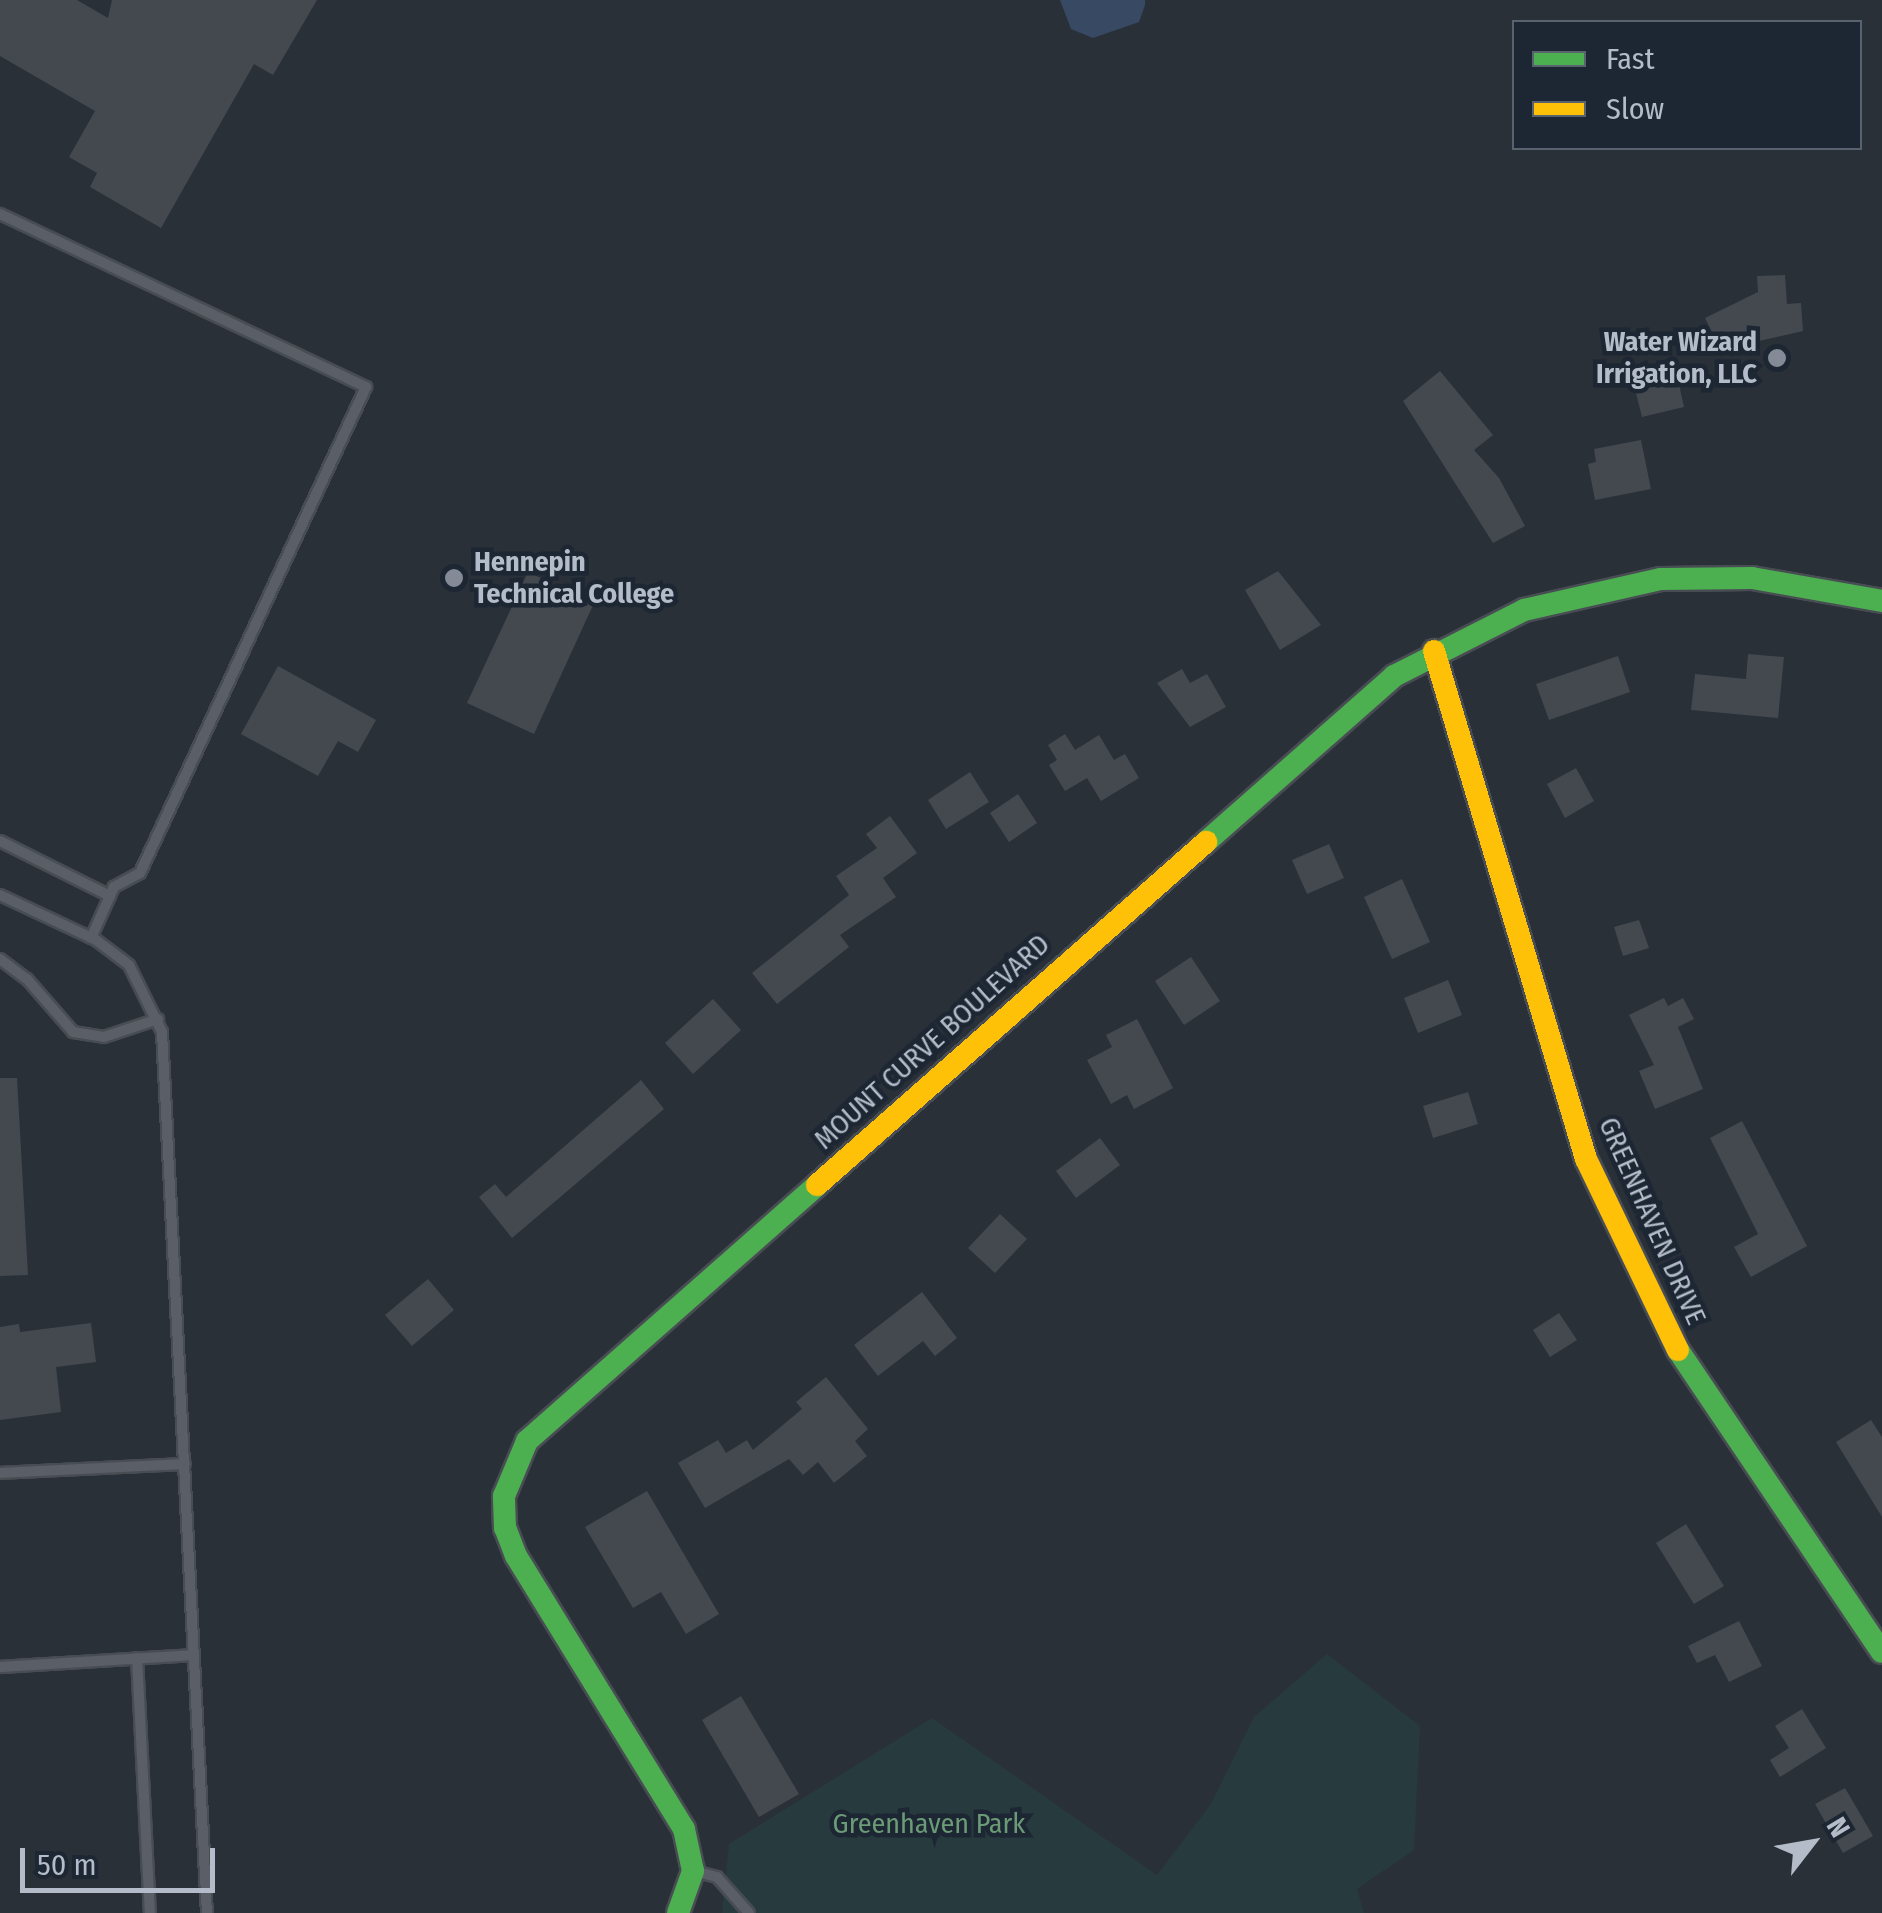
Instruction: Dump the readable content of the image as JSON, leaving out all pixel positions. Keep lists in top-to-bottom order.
{
  "streets": {
    "street": ["MOUNT CURVE BOULEVARD", "GREENHAVEN DRIVE"]
  },
  "crossings": [
    ["MOUNT CURVE BOULEVARD", "GREENHAVEN DRIVE"]
  ],
  "parks": ["Greenhaven Park"],
  "places": ["Water Wizard Irrigation, LLC", "Hennepin Technical College"],
  "legend": ["Fast", "Slow"],
  "scale_bar": "50 m",
  "north": "top right"
}
